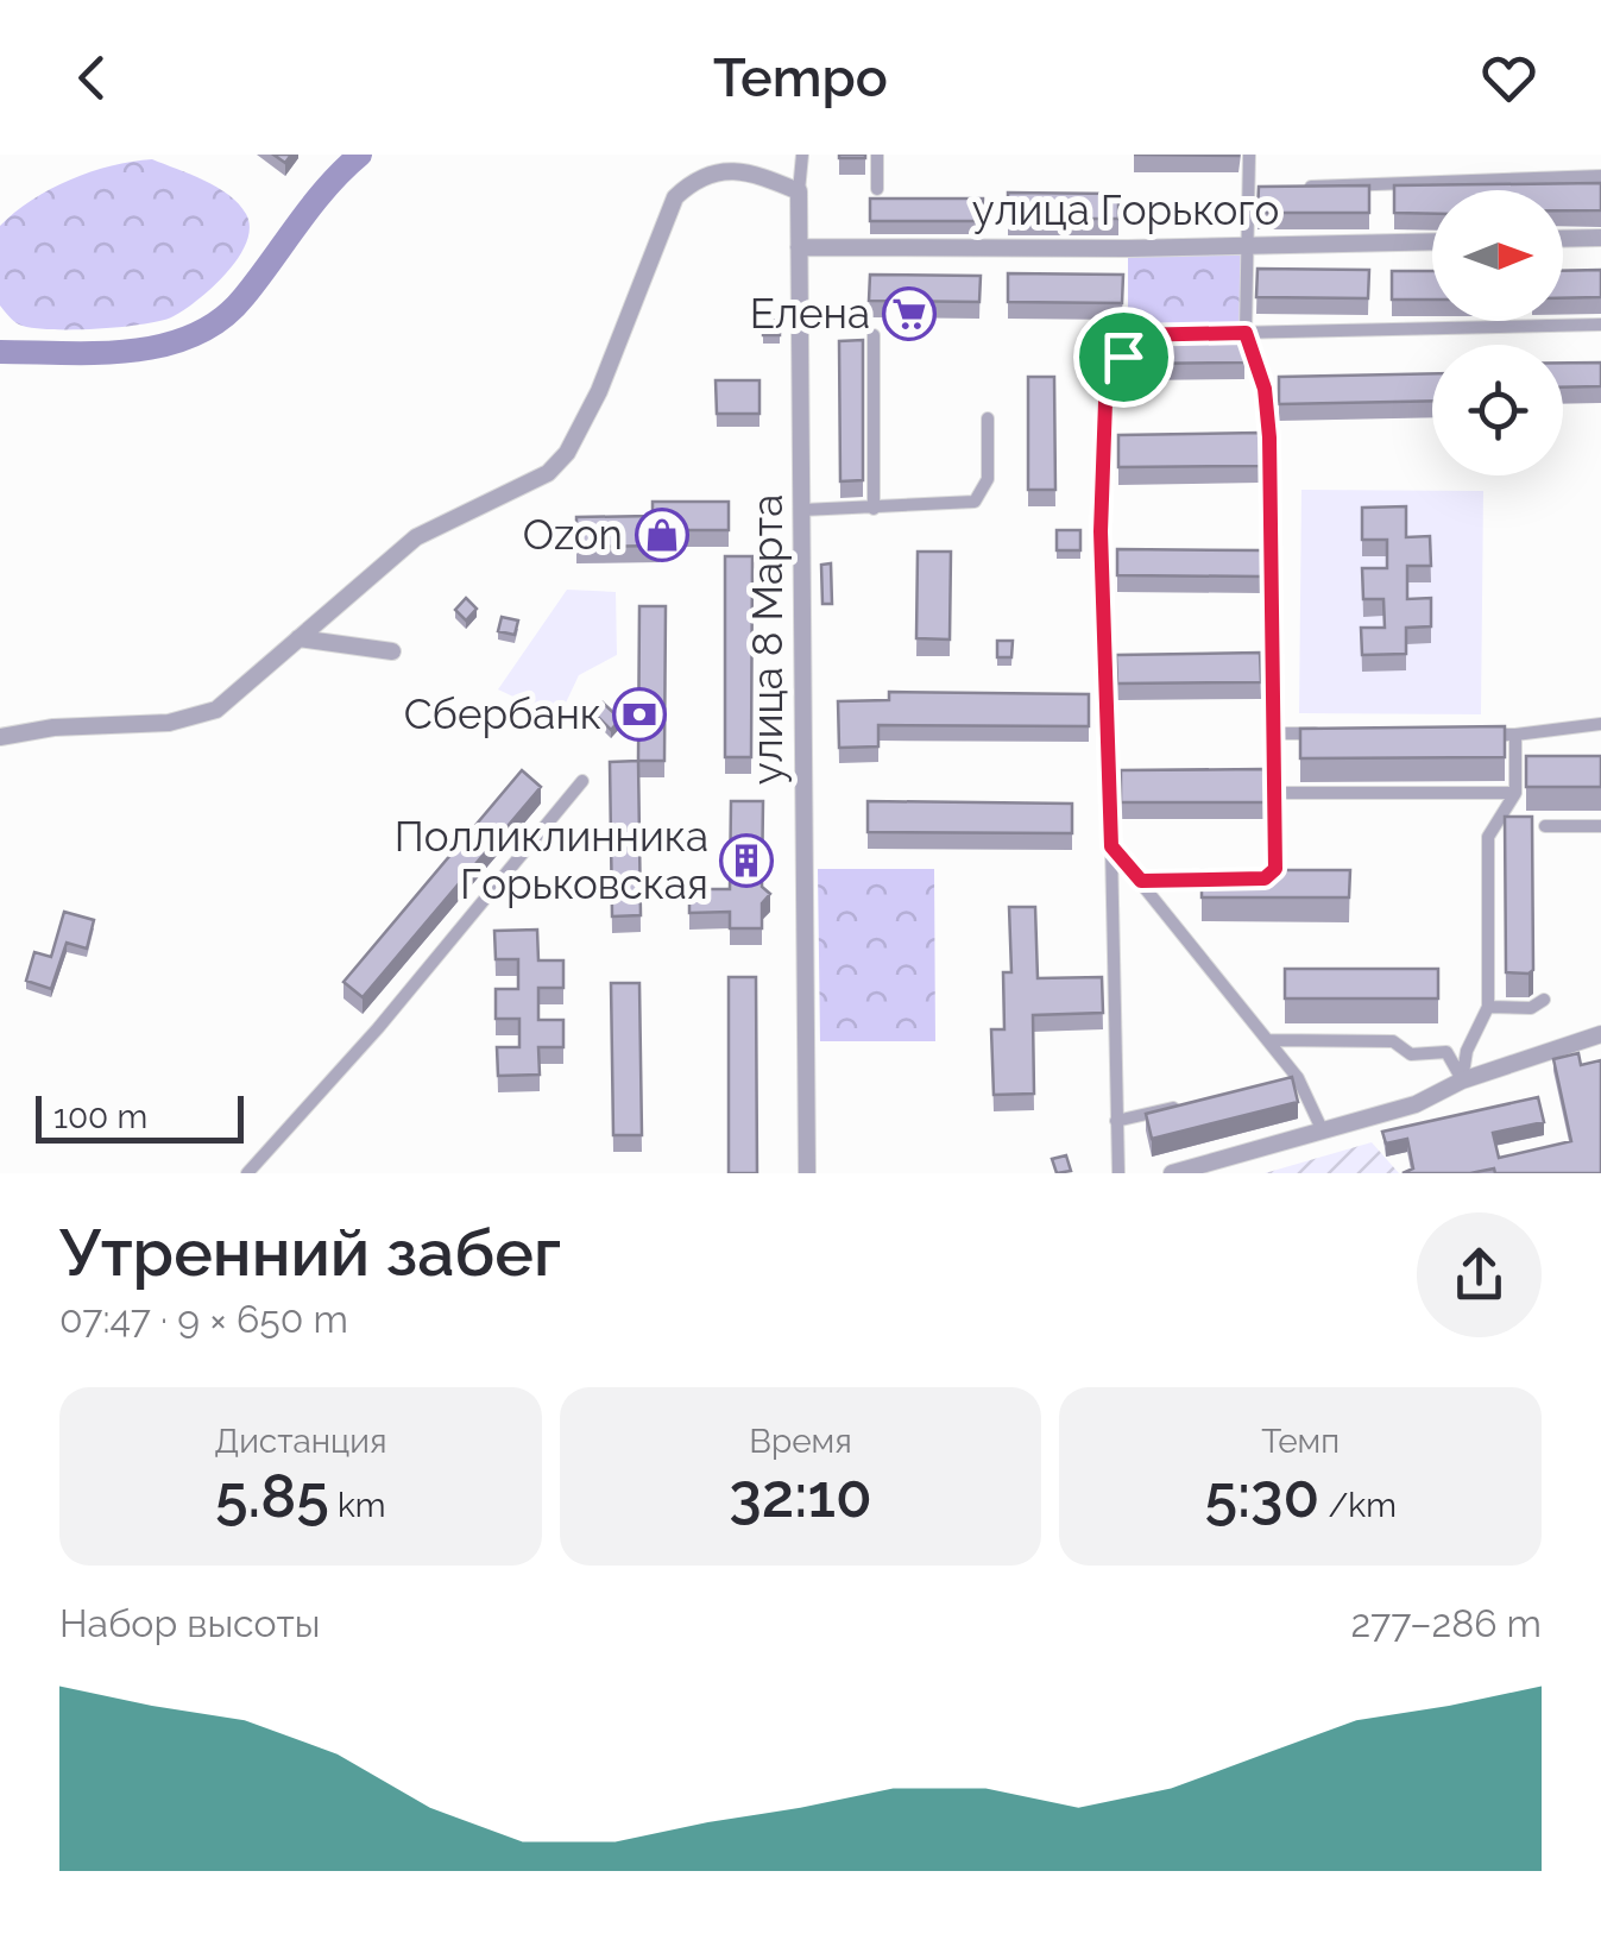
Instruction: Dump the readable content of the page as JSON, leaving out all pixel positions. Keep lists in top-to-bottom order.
{
  "streets": {
    "street": ["улица Горького", "улица 8 Марта"]
  },
  "crossings": [
    ["улица Горького", "улица 8 Марта"]
  ],
  "places": {
    "supermarket": ["Елена"],
    "shop": ["Ozon"],
    "bank": ["Сбербанк"],
    "building": ["Полликлинника Горьковская"]
  },
  "scale_bar": "100 m",
  "north": "right",
  "page": {
    "header": "Tempo",
    "scale": "100 m",
    "heading": ["Утренний забег", "07:47 · 9 × 650 m"],
    "stats": [
      ["Дистанция", "5.85 km"],
      ["Время", "32:10"],
      ["Темп", "5:30 /km"]
    ],
    "chart": ["Набор высоты", "277–286 m"]
  }
}
